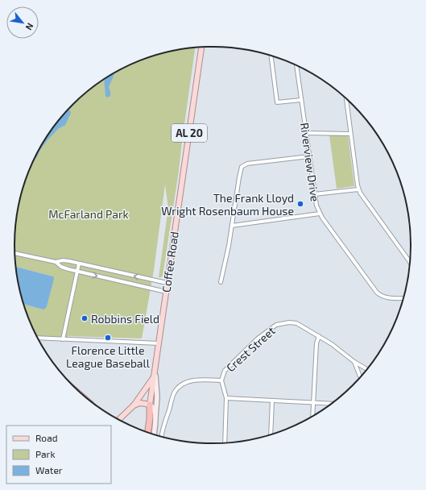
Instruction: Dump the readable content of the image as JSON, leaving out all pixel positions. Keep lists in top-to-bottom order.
{
  "streets": {
    "main road": ["AL 20", "Coffee Road"],
    "street": ["Riverview Drive", "Crest Street"]
  },
  "parks": ["McFarland Park"],
  "places": ["The Frank Lloyd Wright Rosenbaum House", "Robbins Field", "Florence Little League Baseball"],
  "legend": ["Road", "Park", "Water"],
  "north": "bottom right"
}
